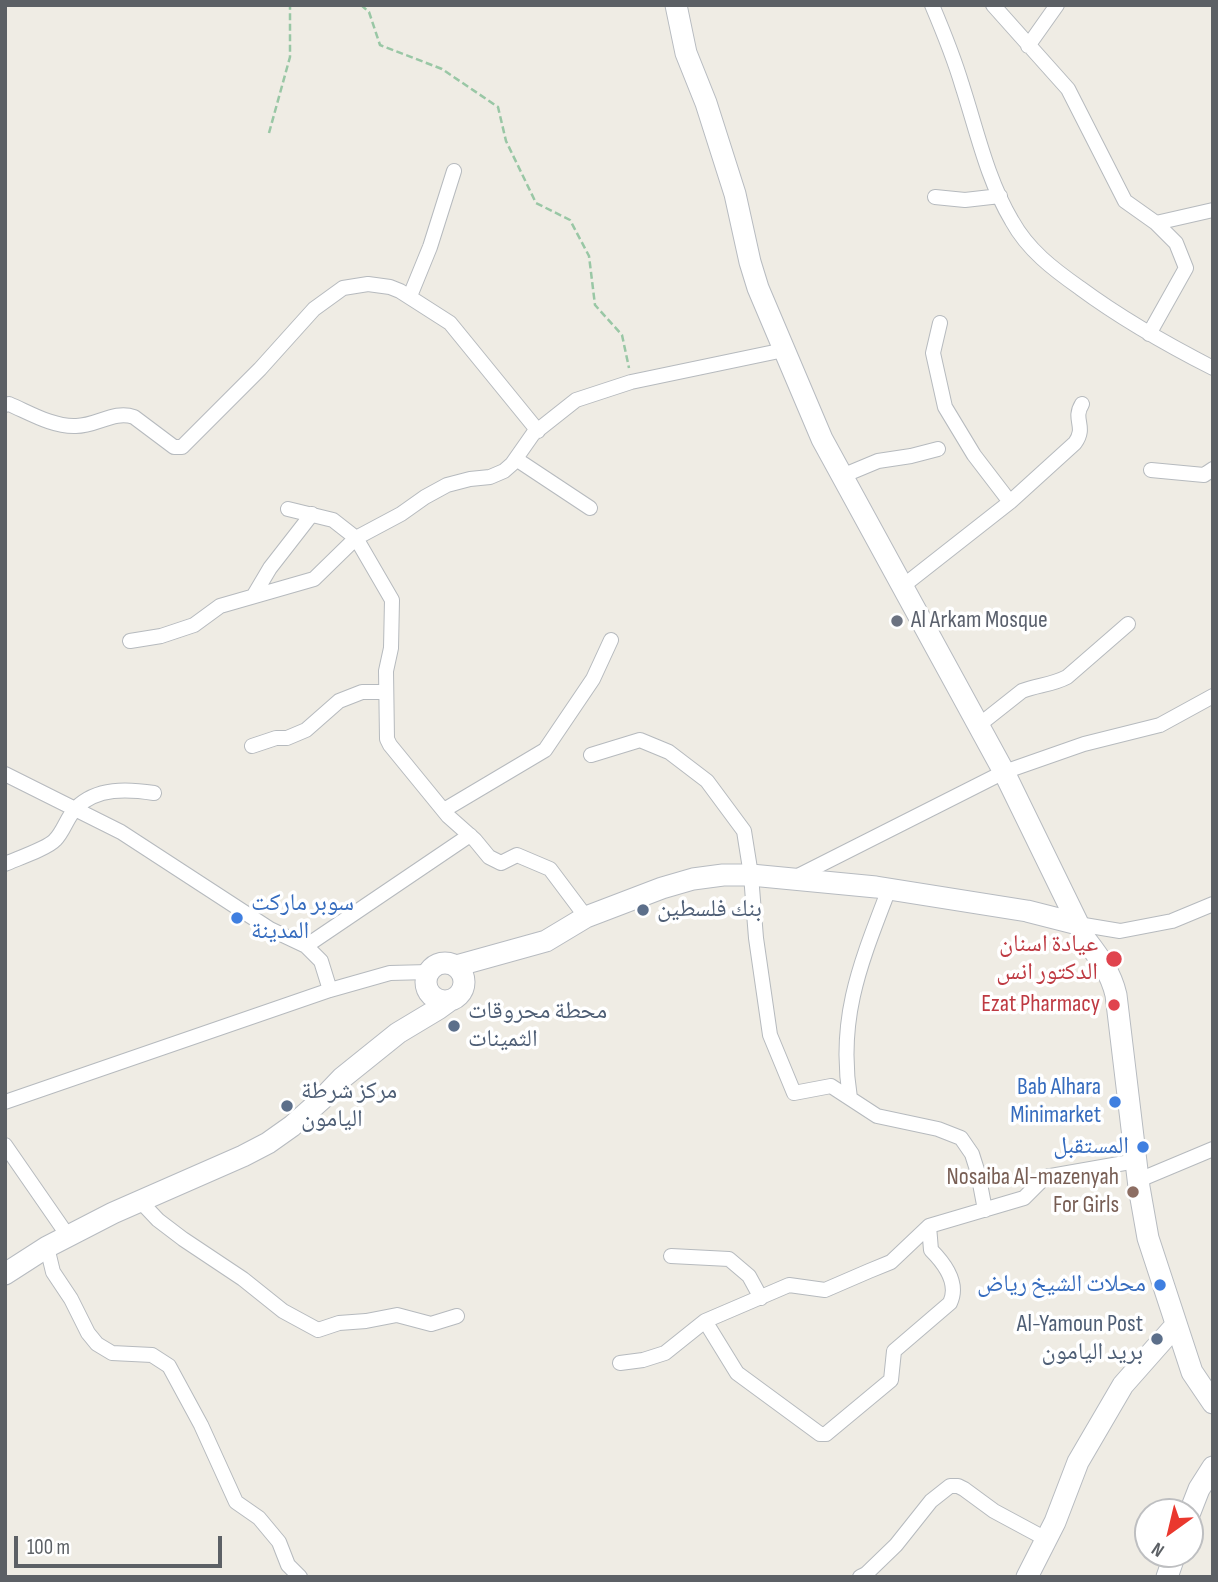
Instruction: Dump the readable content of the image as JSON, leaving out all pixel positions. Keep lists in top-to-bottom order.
{
  "places": [
    "Al Arkam Mosque",
    "بنك فلسطين",
    "سوبر ماركت المدينة",
    "عيادة اسنان الدكتور انس",
    "Ezat Pharmacy",
    "محطة محروقات الثمينات",
    "Bab Alhara Minimarket",
    "مركز شرطة اليامون",
    "المستقبل",
    "Nosaiba Al-mazenyah For Girls",
    "محلات الشيخ رياض",
    "Al-Yamoun Post بريد اليامون"
  ],
  "scale_bar": "100 m",
  "north": "bottom left"
}
